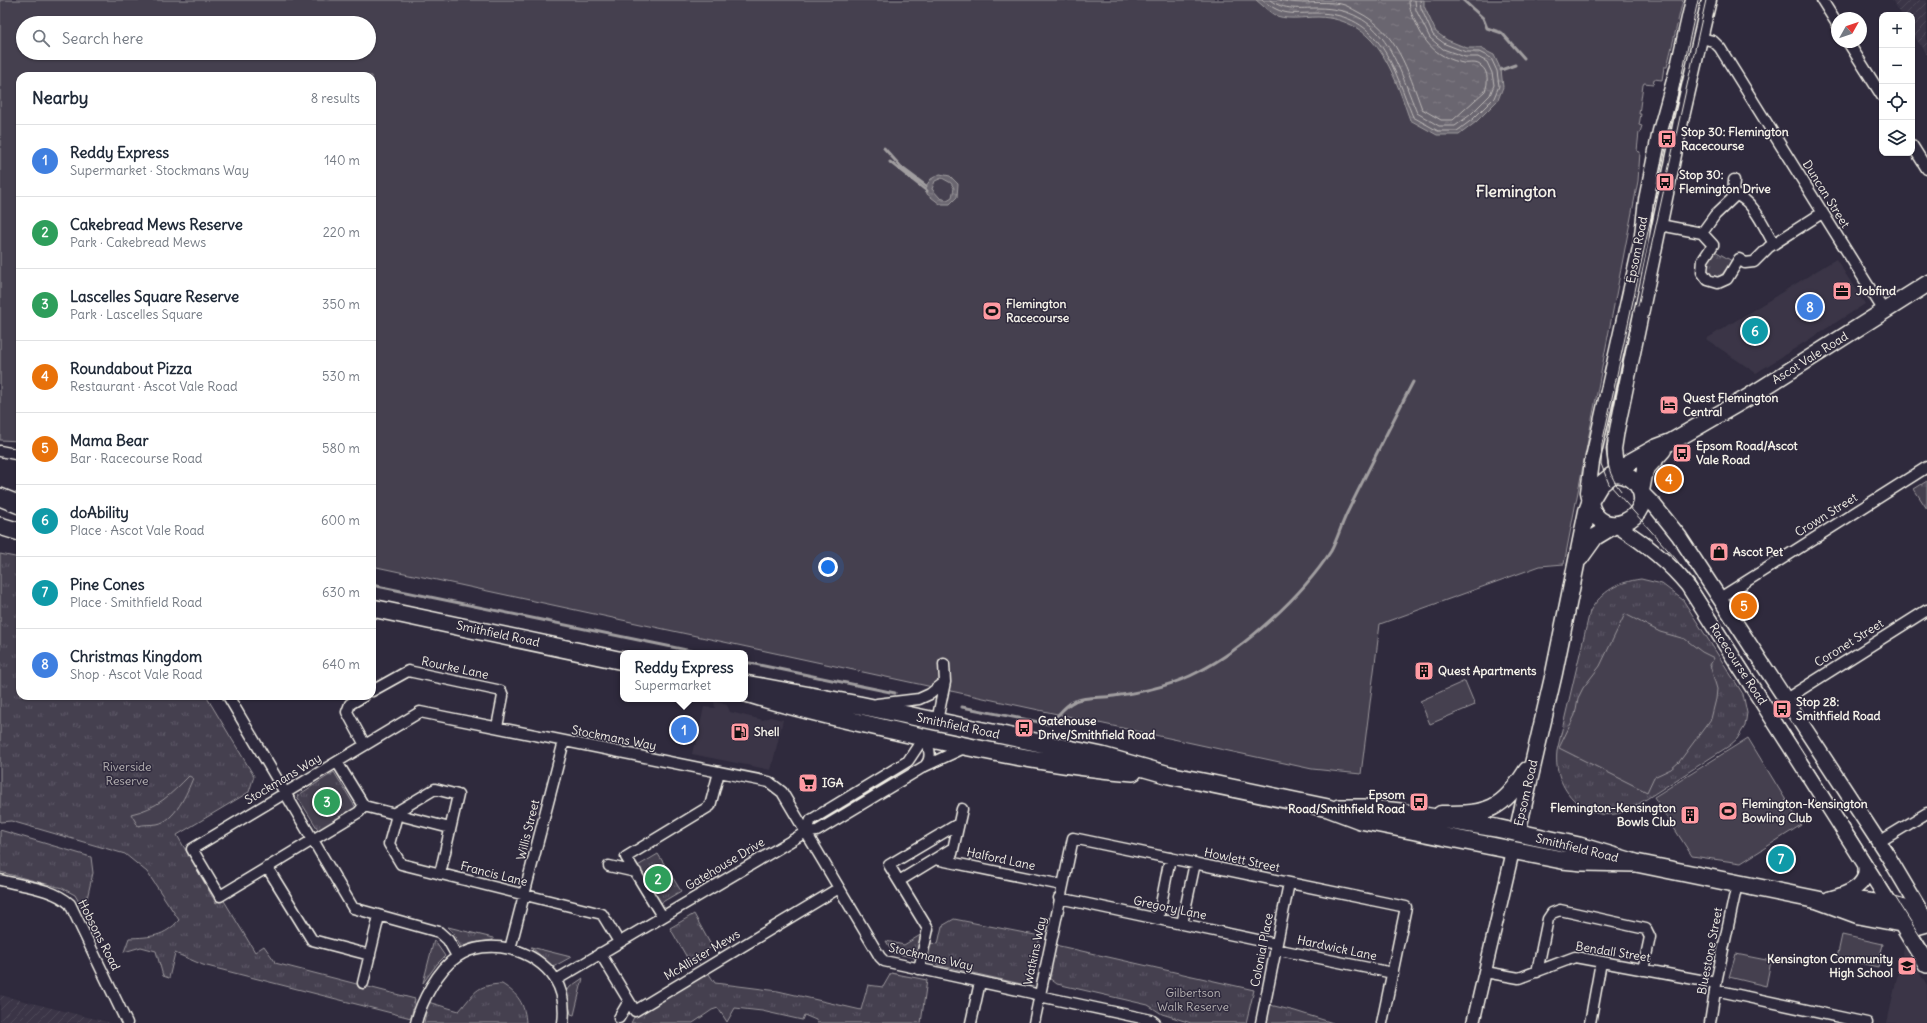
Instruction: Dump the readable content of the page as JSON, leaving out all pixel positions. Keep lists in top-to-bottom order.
{
  "streets": {
    "highway": ["Epsom Road", "Smithfield Road", "Racecourse Road"],
    "main road": ["Ascot Vale Road"],
    "street": [
      "Duncan Street",
      "Crown Street",
      "Coronet Street",
      "Rourke Lane",
      "Stockmans Way",
      "Willis Street",
      "Halford Lane",
      "Howlett Street",
      "Gatehouse Drive",
      "Francis Lane",
      "Gregory Lane",
      "Hobsons Road",
      "Hardwick Lane",
      "Colonial Place",
      "Watkins Way",
      "Bluestone Street",
      "Bendall Street",
      "McAllister Mews"
    ]
  },
  "crossings": [
    ["Duncan Street", "Epsom Road"],
    ["Duncan Street", "Ascot Vale Road"],
    ["Epsom Road", "Ascot Vale Road"],
    ["Epsom Road", "Smithfield Road"],
    ["Epsom Road", "Racecourse Road"],
    ["Epsom Road", "Bendall Street"],
    ["Ascot Vale Road", "Racecourse Road"],
    ["Crown Street", "Racecourse Road"],
    ["Smithfield Road", "Racecourse Road"],
    ["Smithfield Road", "Gatehouse Drive"],
    ["Smithfield Road", "Bluestone Street"],
    ["Coronet Street", "Racecourse Road"],
    ["Rourke Lane", "Stockmans Way"],
    ["Stockmans Way", "Willis Street"],
    ["Stockmans Way", "Gatehouse Drive"],
    ["Stockmans Way", "Watkins Way"],
    ["Stockmans Way", "McAllister Mews"],
    ["Willis Street", "Francis Lane"],
    ["Halford Lane", "Watkins Way"],
    ["Howlett Street", "Hardwick Lane"],
    ["Howlett Street", "Colonial Place"],
    ["Howlett Street", "Watkins Way"],
    ["Gatehouse Drive", "Francis Lane"],
    ["Gregory Lane", "Hardwick Lane"],
    ["Gregory Lane", "Colonial Place"],
    ["Gregory Lane", "Watkins Way"],
    ["Hardwick Lane", "Colonial Place"],
    ["Bluestone Street", "Bendall Street"]
  ],
  "districts": ["Flemington"],
  "parks": ["Riverside Reserve", "Gilbertson Walk Reserve"],
  "places": {
    "bus stop": [
      "Stop 30: Flemington Racecourse",
      "Stop 30: Flemington Drive",
      "Epsom Road/Ascot Vale Road",
      "Stop 28: Smithfield Road",
      "Gatehouse Drive/Smithfield Road",
      "Epsom Road/Smithfield Road"
    ],
    "office": ["Jobfind"],
    "sports": ["Flemington Racecourse", "Flemington-Kensington Bowling Club"],
    "hotel": ["Quest Flemington Central"],
    "shop": ["Ascot Pet"],
    "building": ["Quest Apartments", "Flemington-Kensington Bowls Club"],
    "fuel station": ["Shell"],
    "supermarket": ["IGA"],
    "school or university": ["Kensington Community High School"]
  },
  "north": "top right",
  "page": {
    "map_buttons": ["+", "−"],
    "search": "Search here",
    "heading": ["Nearby", "8 results"],
    "list": [
      {
        "mark": "1",
        "name": "Reddy Express",
        "note": "Supermarket · Stockmans Way",
        "value": "140 m"
      },
      {
        "mark": "2",
        "name": "Cakebread Mews Reserve",
        "note": "Park · Cakebread Mews",
        "value": "220 m"
      },
      {
        "mark": "3",
        "name": "Lascelles Square Reserve",
        "note": "Park · Lascelles Square",
        "value": "350 m"
      },
      {
        "mark": "4",
        "name": "Roundabout Pizza",
        "note": "Restaurant · Ascot Vale Road",
        "value": "530 m"
      },
      {
        "mark": "5",
        "name": "Mama Bear",
        "note": "Bar · Racecourse Road",
        "value": "580 m"
      },
      {
        "mark": "6",
        "name": "doAbility",
        "note": "Place · Ascot Vale Road",
        "value": "600 m"
      },
      {
        "mark": "7",
        "name": "Pine Cones",
        "note": "Place · Smithfield Road",
        "value": "630 m"
      },
      {
        "mark": "8",
        "name": "Christmas Kingdom",
        "note": "Shop · Ascot Vale Road",
        "value": "640 m"
      }
    ],
    "pins": [
      "8",
      "6",
      "4",
      "5",
      "1",
      "3",
      "7",
      "2"
    ],
    "popup": ["Reddy Express", "Supermarket"]
  }
}
